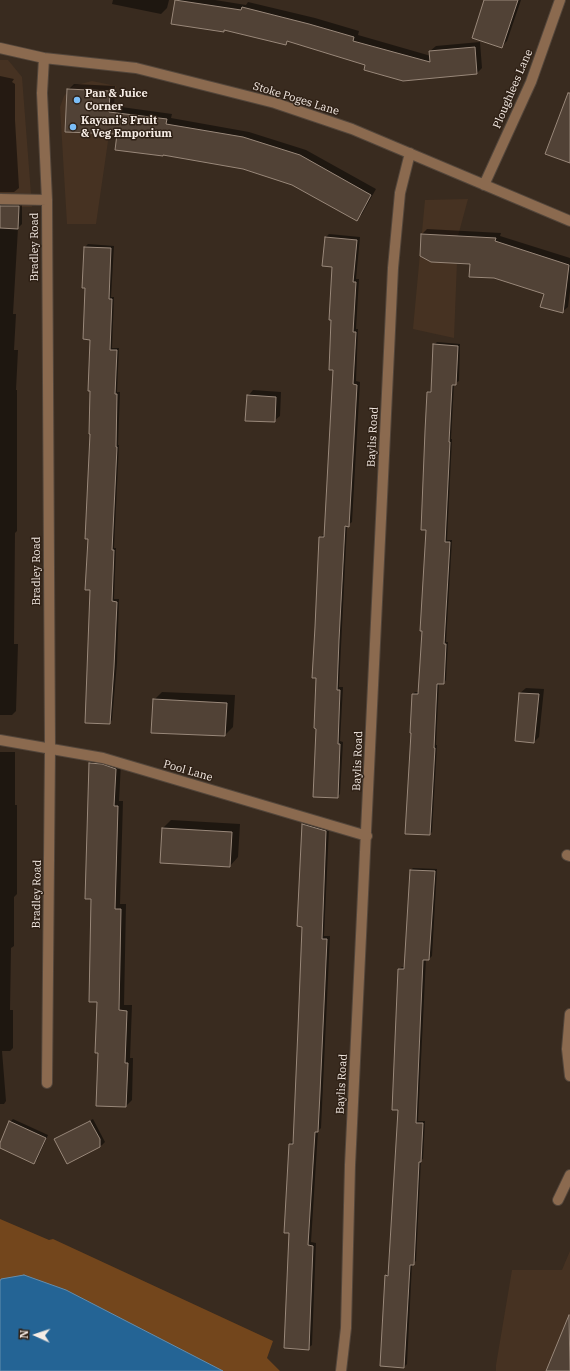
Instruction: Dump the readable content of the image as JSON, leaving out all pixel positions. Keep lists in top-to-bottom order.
{
  "streets": {
    "street": [
      "Ploughlees Lane",
      "Stoke Poges Lane",
      "Bradley Road",
      "Baylis Road",
      "Pool Lane"
    ]
  },
  "crossings": [
    ["Ploughlees Lane", "Stoke Poges Lane"],
    ["Stoke Poges Lane", "Bradley Road"],
    ["Stoke Poges Lane", "Baylis Road"],
    ["Bradley Road", "Pool Lane"],
    ["Baylis Road", "Pool Lane"]
  ],
  "places": ["Pan & Juice Corner", "Kayani's Fruit & Veg Emporium"],
  "north": "left"
}
